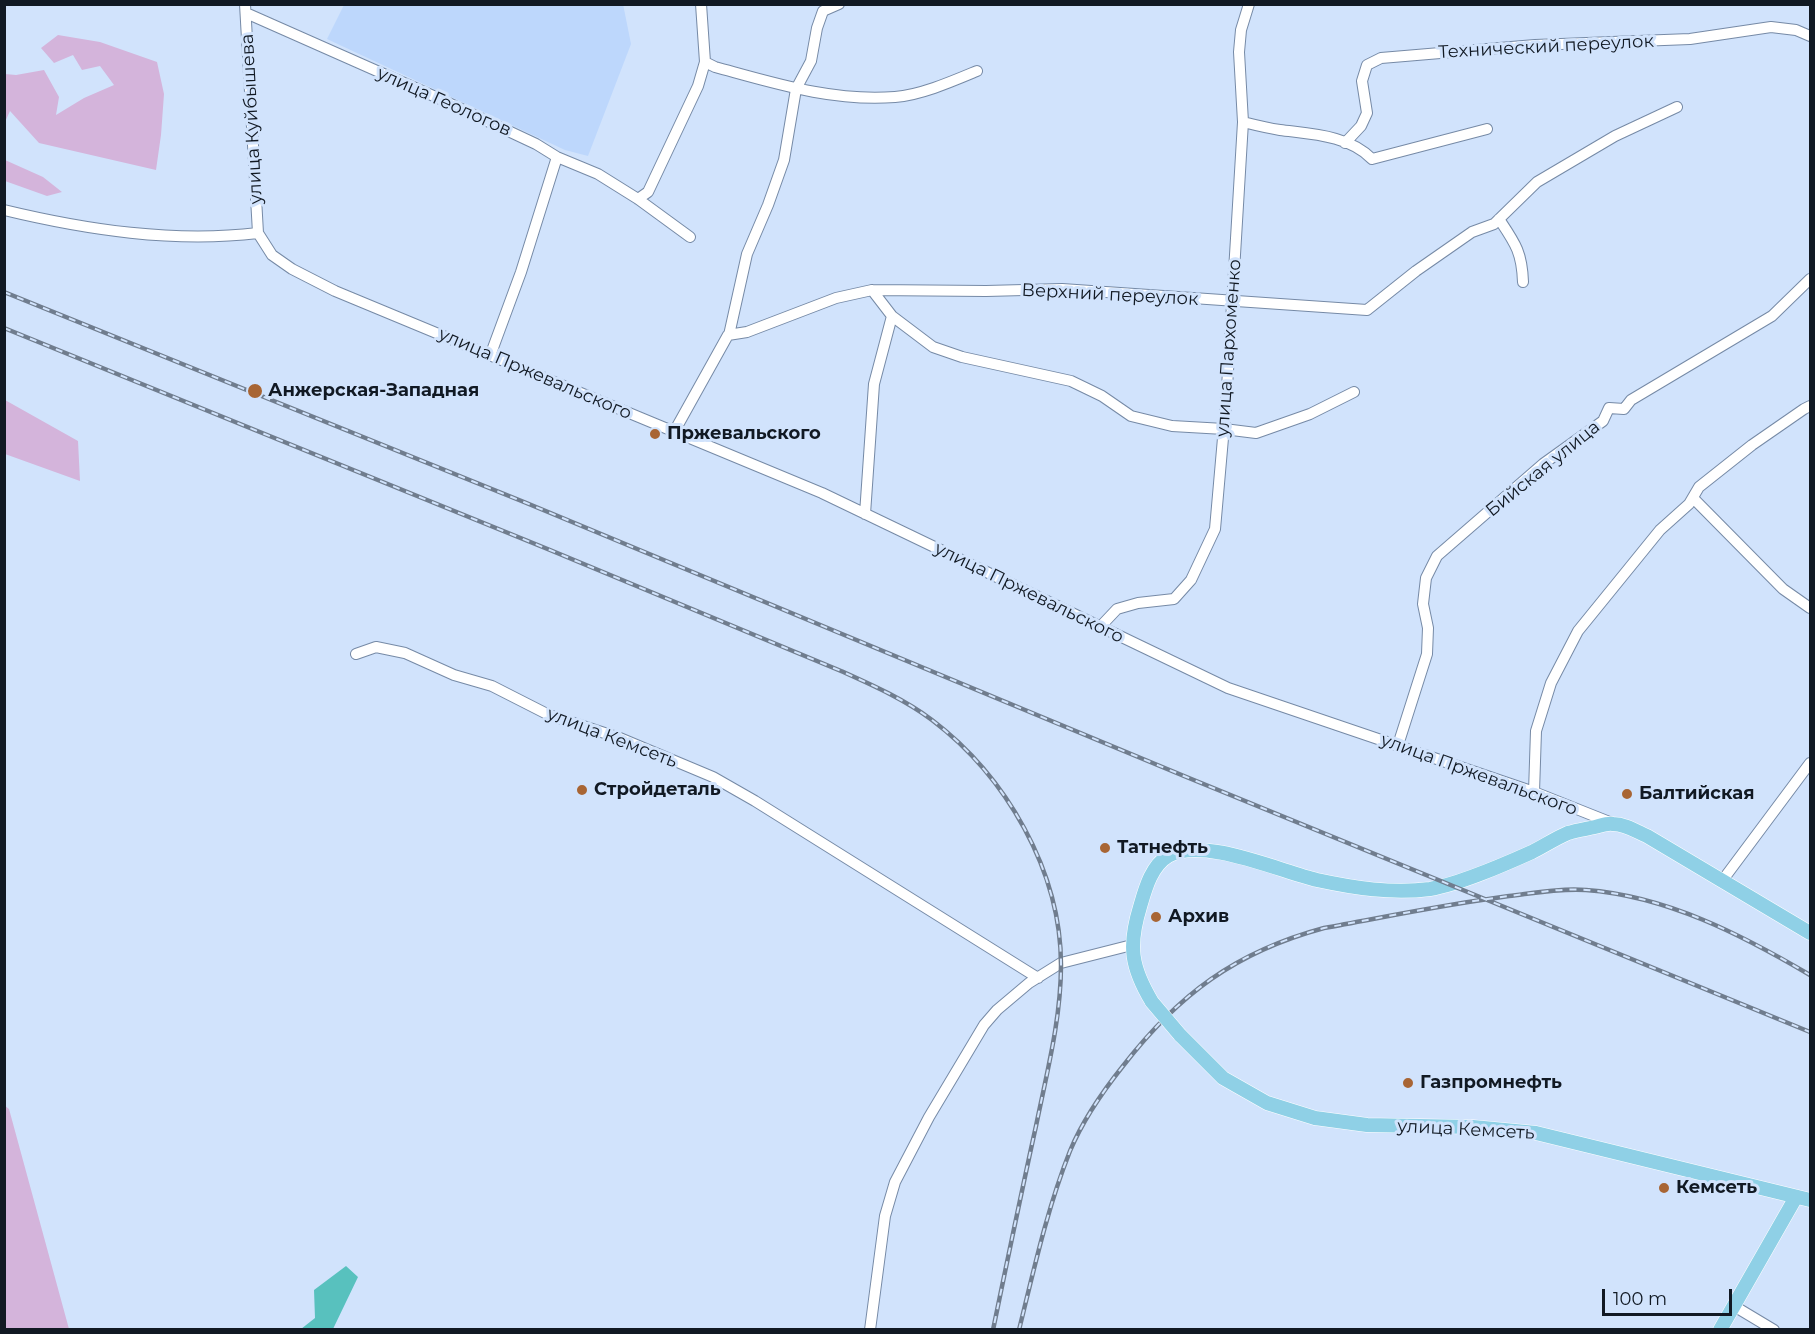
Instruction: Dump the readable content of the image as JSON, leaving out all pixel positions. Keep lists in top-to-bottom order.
{
  "streets": {
    "main road": ["улица Пржевальского", "улица Кемсеть"],
    "street": [
      "Технический переулок",
      "улица Геологов",
      "улица Куйбышева",
      "Верхний переулок",
      "улица Пархоменко",
      "Бийская улица"
    ]
  },
  "crossings": [
    ["улица Геологов", "улица Куйбышева"],
    ["улица Куйбышева", "улица Пржевальского"],
    ["Верхний переулок", "улица Пархоменко"],
    ["улица Пархоменко", "улица Пржевальского"],
    ["улица Пржевальского", "Бийская улица"],
    ["улица Пржевальского", "улица Кемсеть"]
  ],
  "places": [
    "Анжерская-Западная",
    "Пржевальского",
    "Стройдеталь",
    "Балтийская",
    "Татнефть",
    "Архив",
    "Газпромнефть",
    "Кемсеть"
  ],
  "scale_bar": "100 m"
}
